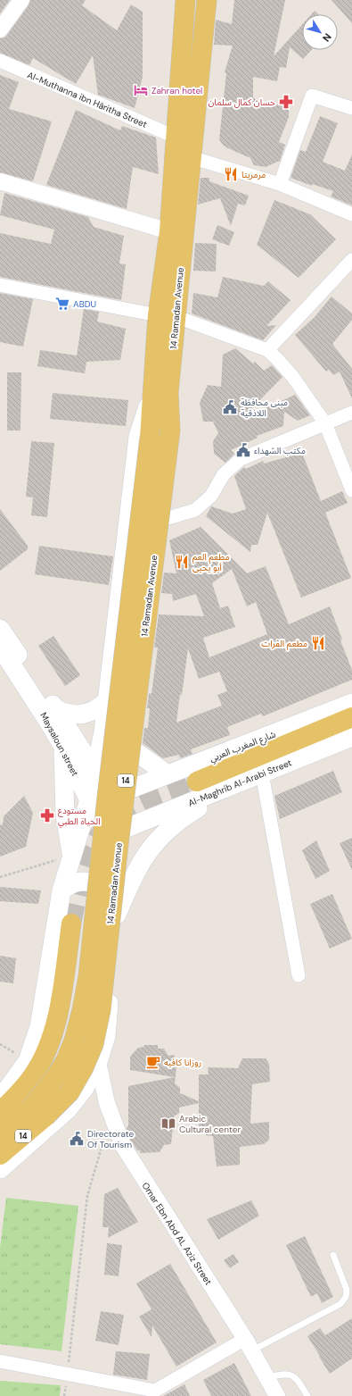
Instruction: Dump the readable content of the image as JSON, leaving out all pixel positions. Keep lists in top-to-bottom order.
{
  "streets": {
    "main road": [
      "14 Ramadan Avenue",
      "Maysaloun street",
      "شارع المغرب العربي",
      "14",
      "Al-Maghrib Al-Arabi Street"
    ],
    "street": ["Al-Muthanna ibn Hâritha Street", "Omar Ebn Abd AL Aziz Street"]
  },
  "crossings": [
    ["Al-Muthanna ibn Hâritha Street", "14 Ramadan Avenue"],
    ["Maysaloun street", "شارع المغرب العربي"],
    ["Maysaloun street", "Al-Maghrib Al-Arabi Street"]
  ],
  "places": {
    "hotel": ["Zahran hotel"],
    "pharmacy": ["حسان كمال سلمان", "مستودع الحياة الطبي"],
    "restaurant": ["مرمريتا", "مطعم العم أبو يحيى", "مطعم الفرات"],
    "supermarket": ["ABDU"],
    "public building": ["مبنى محافظة اللاذقية", "مكتب الشهداء", "Directorate Of Tourism"],
    "cafe": ["روزانا كافيه"],
    "library": ["Arabic Cultural center"]
  },
  "north": "bottom right"
}
